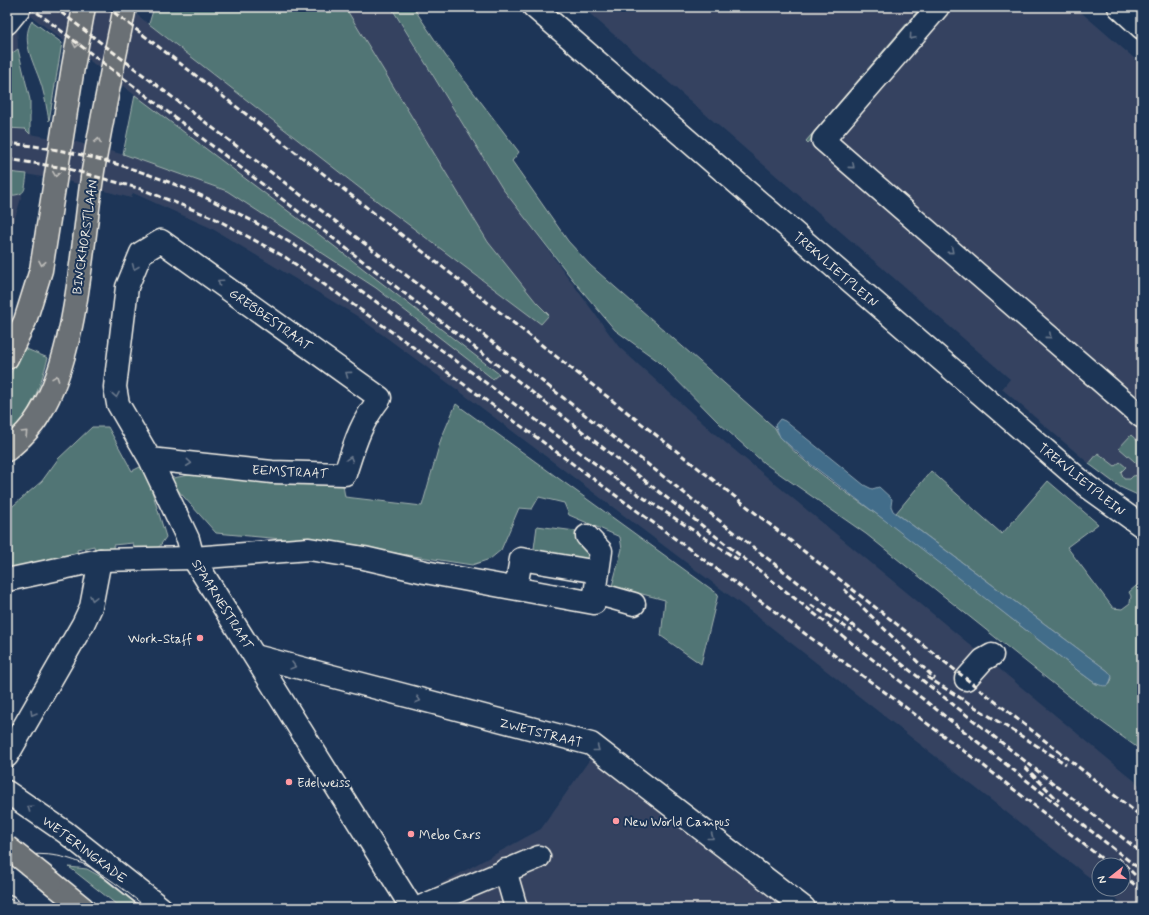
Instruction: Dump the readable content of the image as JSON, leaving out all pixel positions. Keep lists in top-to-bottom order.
{
  "streets": {
    "main road": ["BINCKHORSTLAAN"],
    "street": [
      "TREKVLIETPLEIN",
      "GREBBESTRAAT",
      "EEMSTRAAT",
      "SPAARNESTRAAT",
      "ZWETSTRAAT",
      "WETERINGKADE"
    ]
  },
  "crossings": [
    ["GREBBESTRAAT", "EEMSTRAAT"],
    ["GREBBESTRAAT", "SPAARNESTRAAT"],
    ["EEMSTRAAT", "SPAARNESTRAAT"],
    ["SPAARNESTRAAT", "ZWETSTRAAT"]
  ],
  "one_way": ["GREBBESTRAAT", "WETERINGKADE"],
  "places": [
    "Work-Staff",
    "Edelweiss",
    "New World Campus",
    "Mebo Cars"
  ],
  "north": "left"
}
